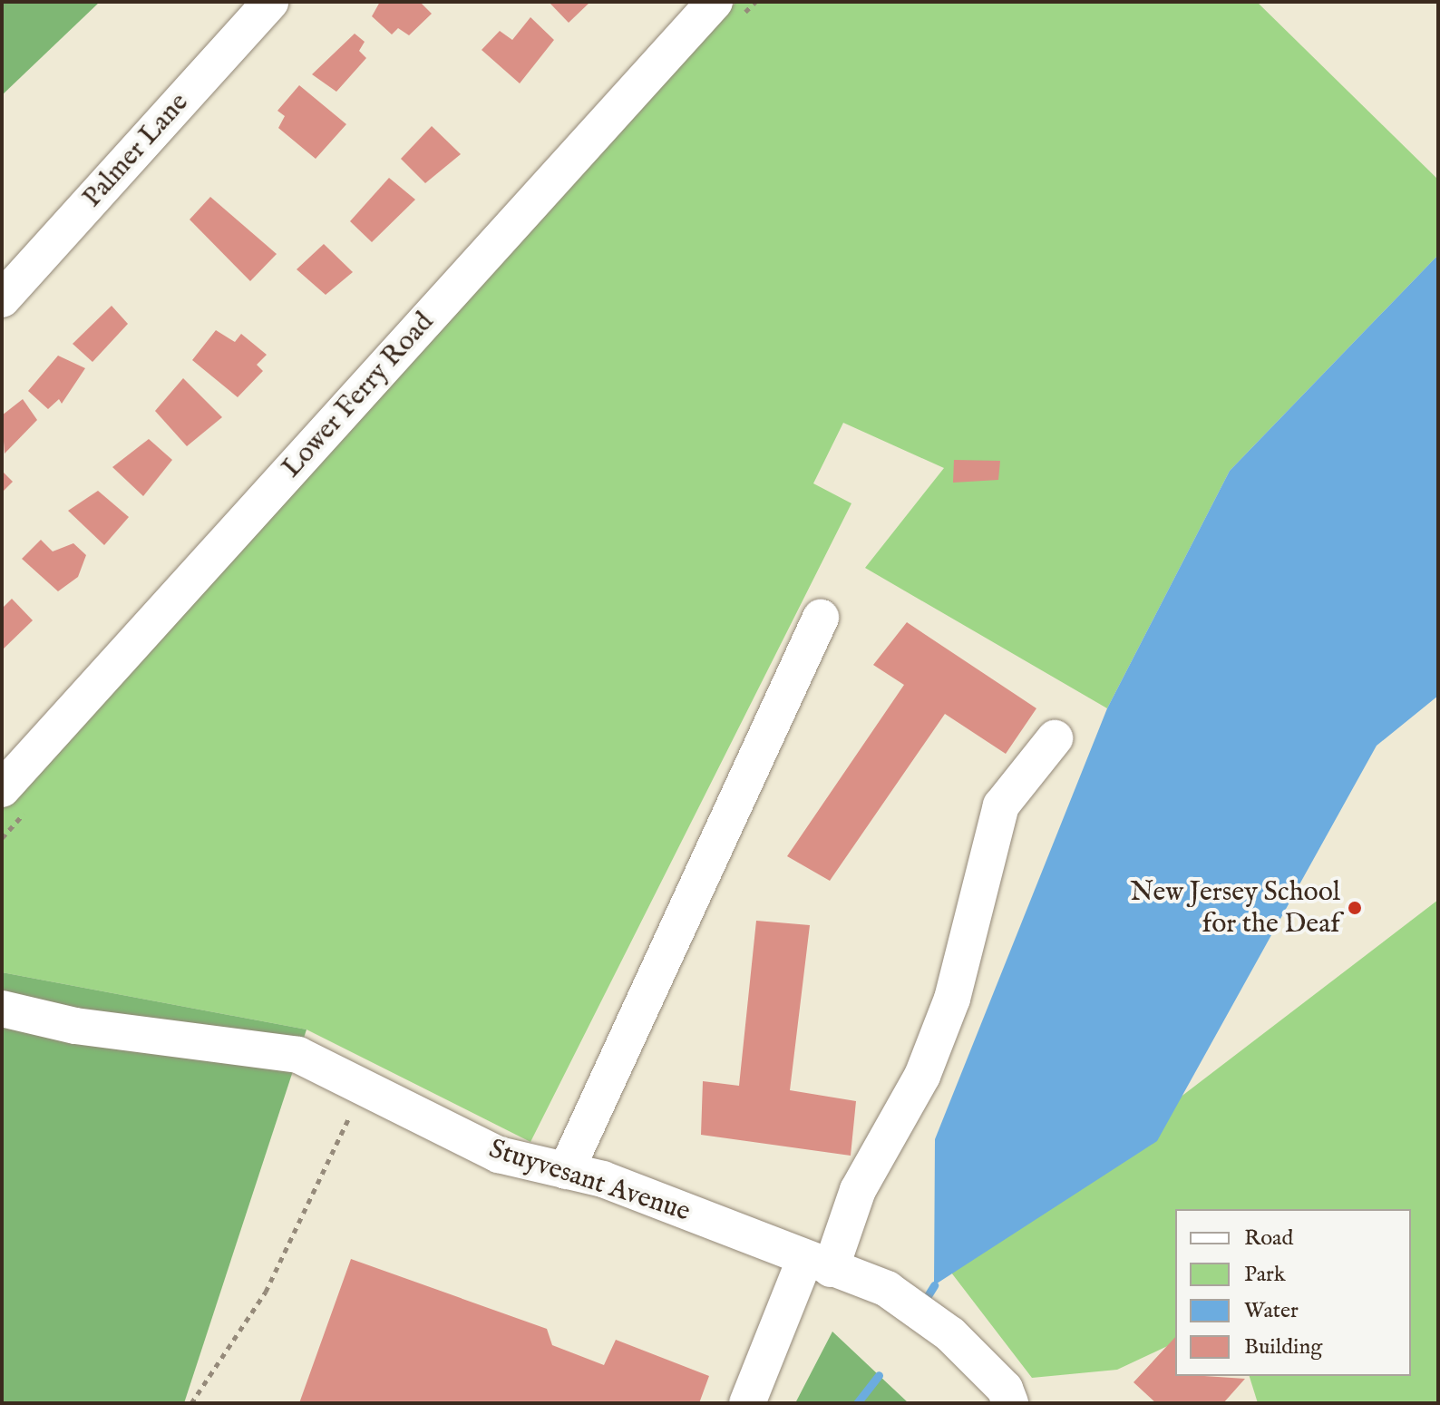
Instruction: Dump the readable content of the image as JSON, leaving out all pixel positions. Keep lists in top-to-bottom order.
{
  "streets": {
    "street": ["Palmer Lane", "Lower Ferry Road", "Stuyvesant Avenue"]
  },
  "places": ["New Jersey School for the Deaf"],
  "legend": [
    "Road",
    "Park",
    "Water",
    "Building"
  ]
}
